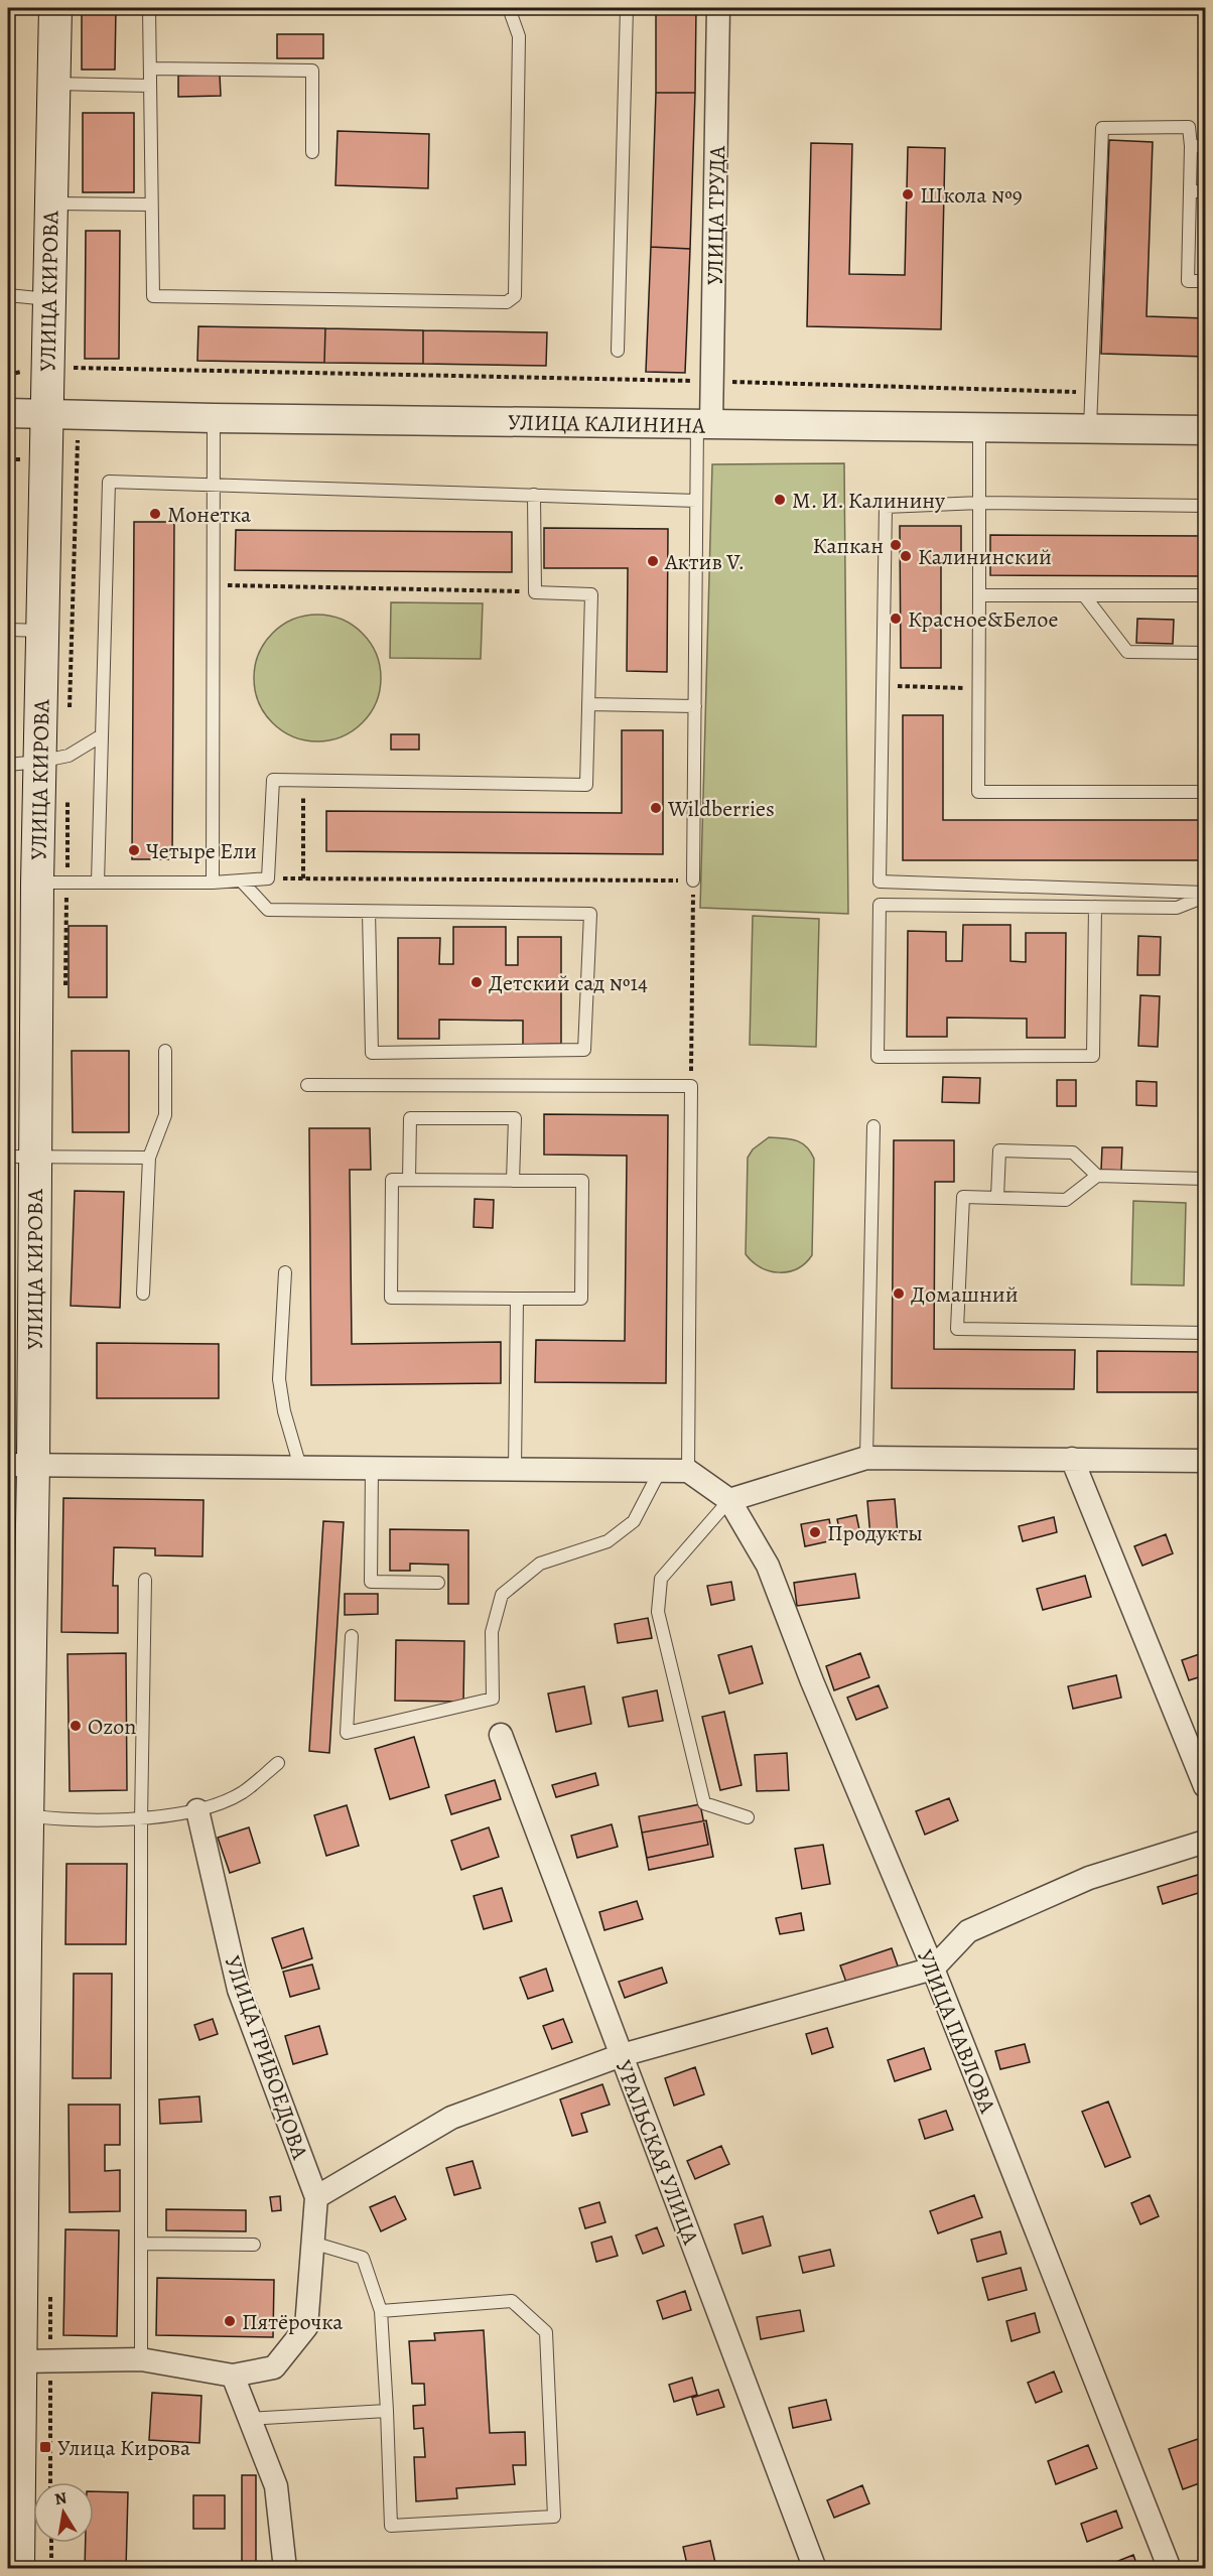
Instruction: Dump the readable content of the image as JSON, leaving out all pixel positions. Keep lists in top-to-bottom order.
{
  "streets": {
    "main road": ["УЛИЦА КИРОВА"],
    "street": [
      "УЛИЦА ТРУДА",
      "УЛИЦА КАЛИНИНА",
      "УЛИЦА ПАВЛОВА",
      "УЛИЦА ГРИБОЕДОВА",
      "УРАЛЬСКАЯ УЛИЦА"
    ]
  },
  "crossings": [
    ["УЛИЦА ТРУДА", "УЛИЦА КАЛИНИНА"],
    ["УЛИЦА КИРОВА", "УЛИЦА КАЛИНИНА"]
  ],
  "places": {
    "other": [
      "Школа №9",
      "М. И. Калинину",
      "Монетка",
      "Капкан",
      "Калининский",
      "Актив V.",
      "Красное&Белое",
      "Wildberries",
      "Четыре Ели",
      "Детский сад №14",
      "Домашний",
      "Продукты",
      "Ozon",
      "Пятёрочка"
    ],
    "transit": ["Улица Кирова"]
  },
  "north": "top"
}
